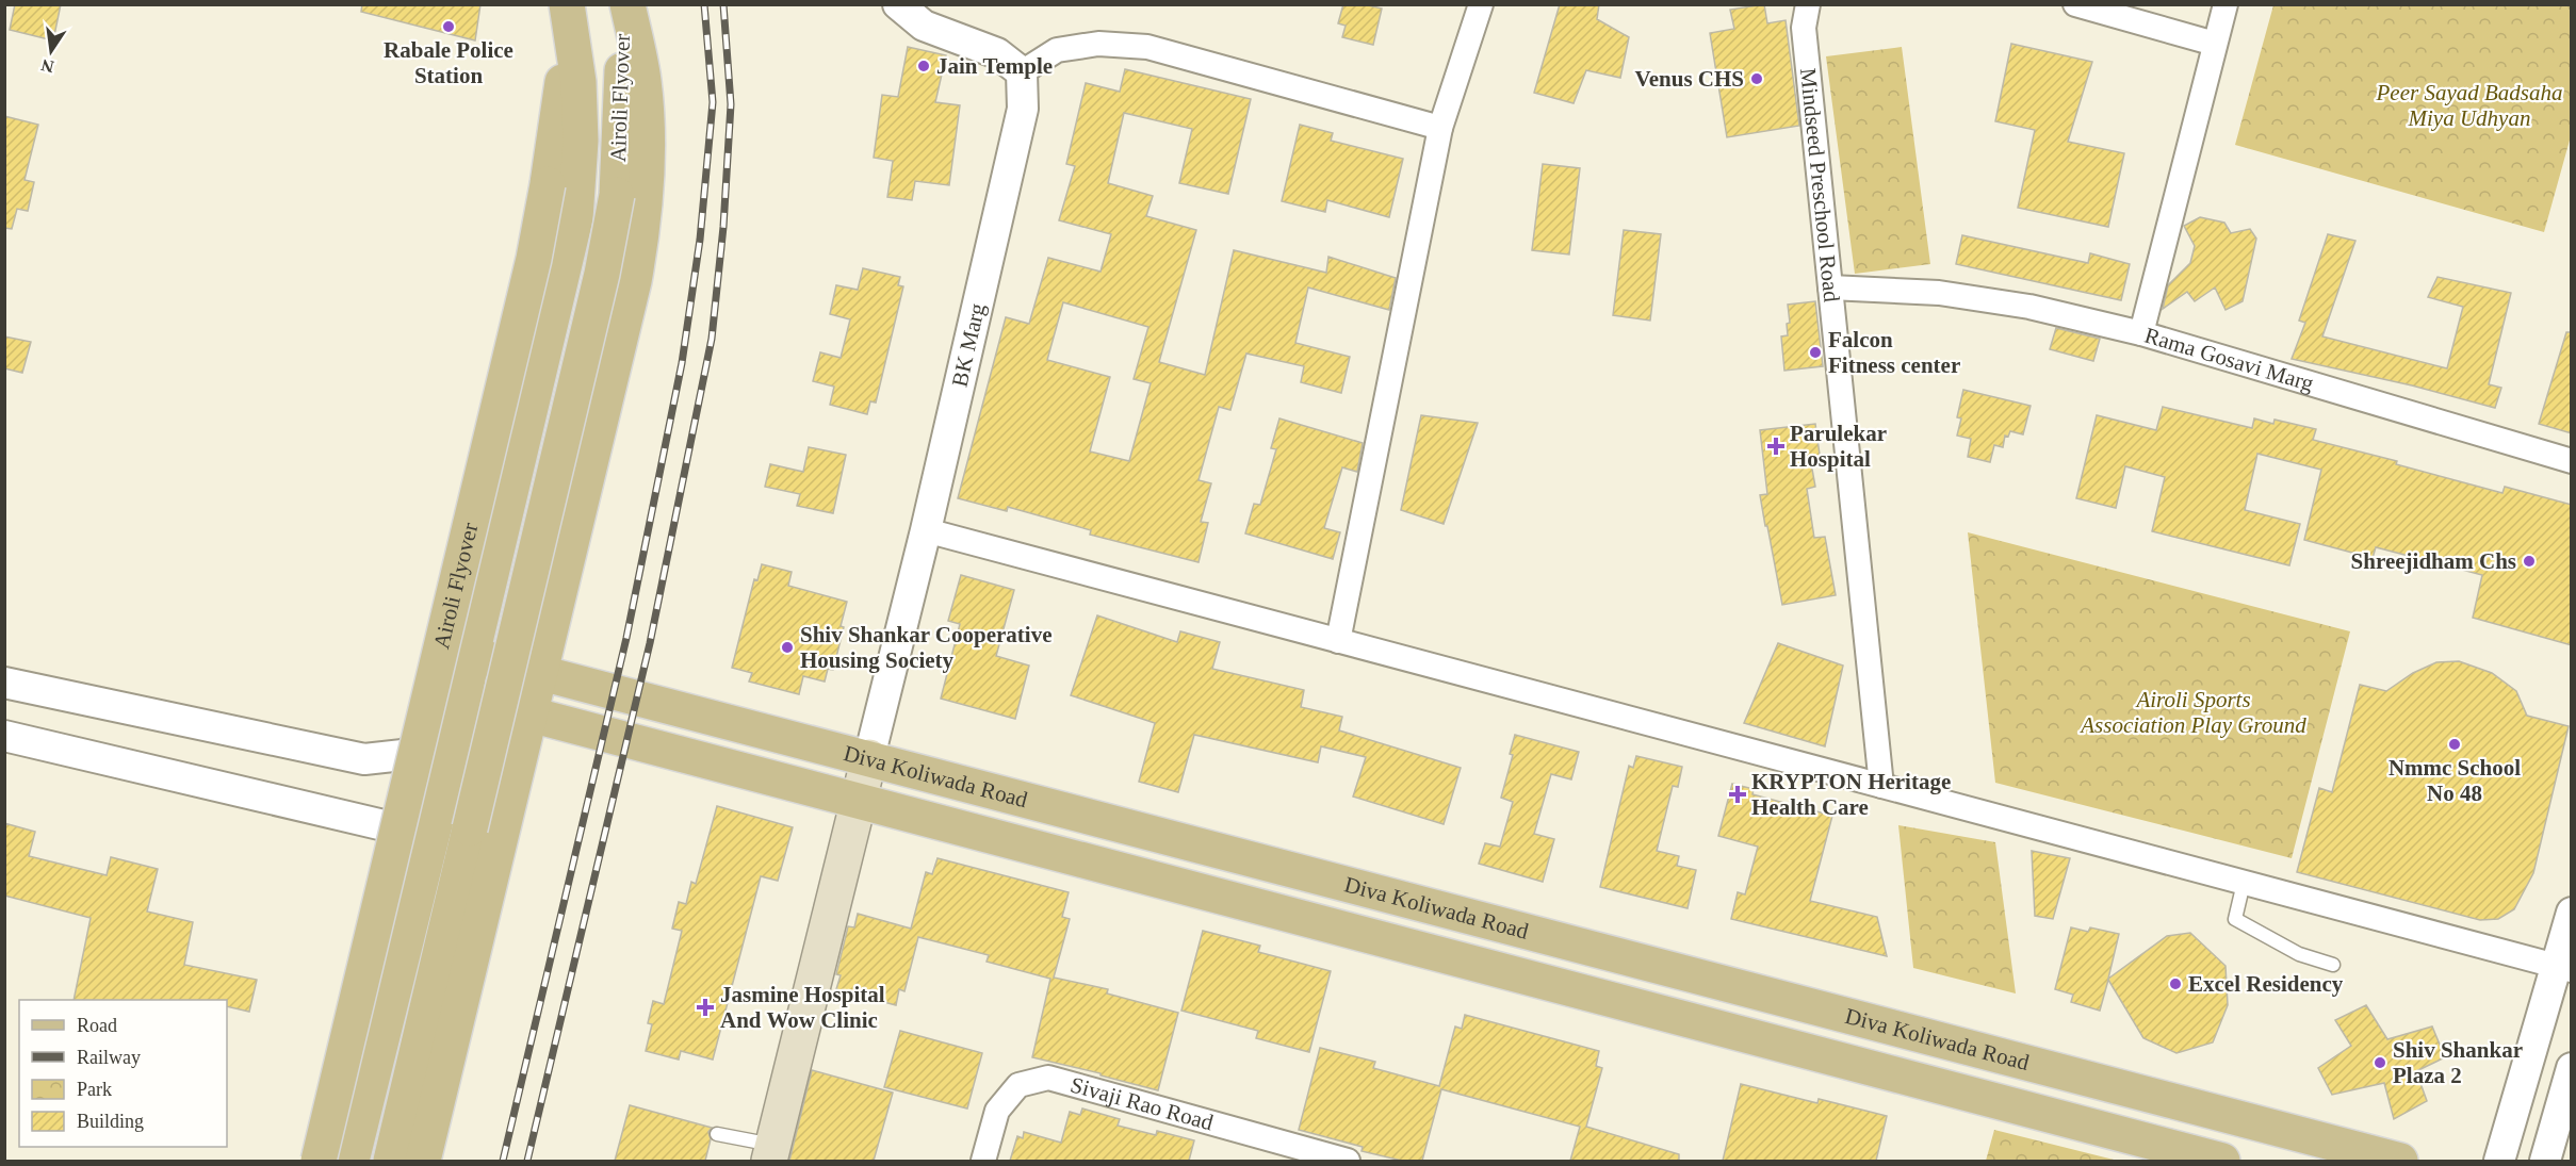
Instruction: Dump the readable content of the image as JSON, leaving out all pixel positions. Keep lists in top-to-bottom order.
{
  "streets": {
    "main road": ["Airoli Flyover", "Diva Koliwada Road"],
    "street": [
      "Mindseed Preschool Road",
      "BK Marg",
      "Rama Gosavi Marg",
      "Sivaji Rao Road"
    ]
  },
  "crossings": [
    ["BK Marg", "Diva Koliwada Road"]
  ],
  "parks": ["Peer Sayad Badsaha Miya Udhyan", "Airoli Sports Association Play Ground"],
  "places": {
    "other": [
      "Rabale Police Station",
      "Jain Temple",
      "Venus CHS",
      "Falcon Fitness center",
      "Shreejidham Chs",
      "Shiv Shankar Cooperative Housing Society",
      "Nmmc School No 48",
      "Excel Residency",
      "Shiv Shankar Plaza 2"
    ],
    "health": ["Parulekar Hospital", "KRYPTON Heritage Health Care", "Jasmine Hospital And Wow Clinic"]
  },
  "legend": [
    "Road",
    "Railway",
    "Park",
    "Building"
  ],
  "north": "bottom"
}
